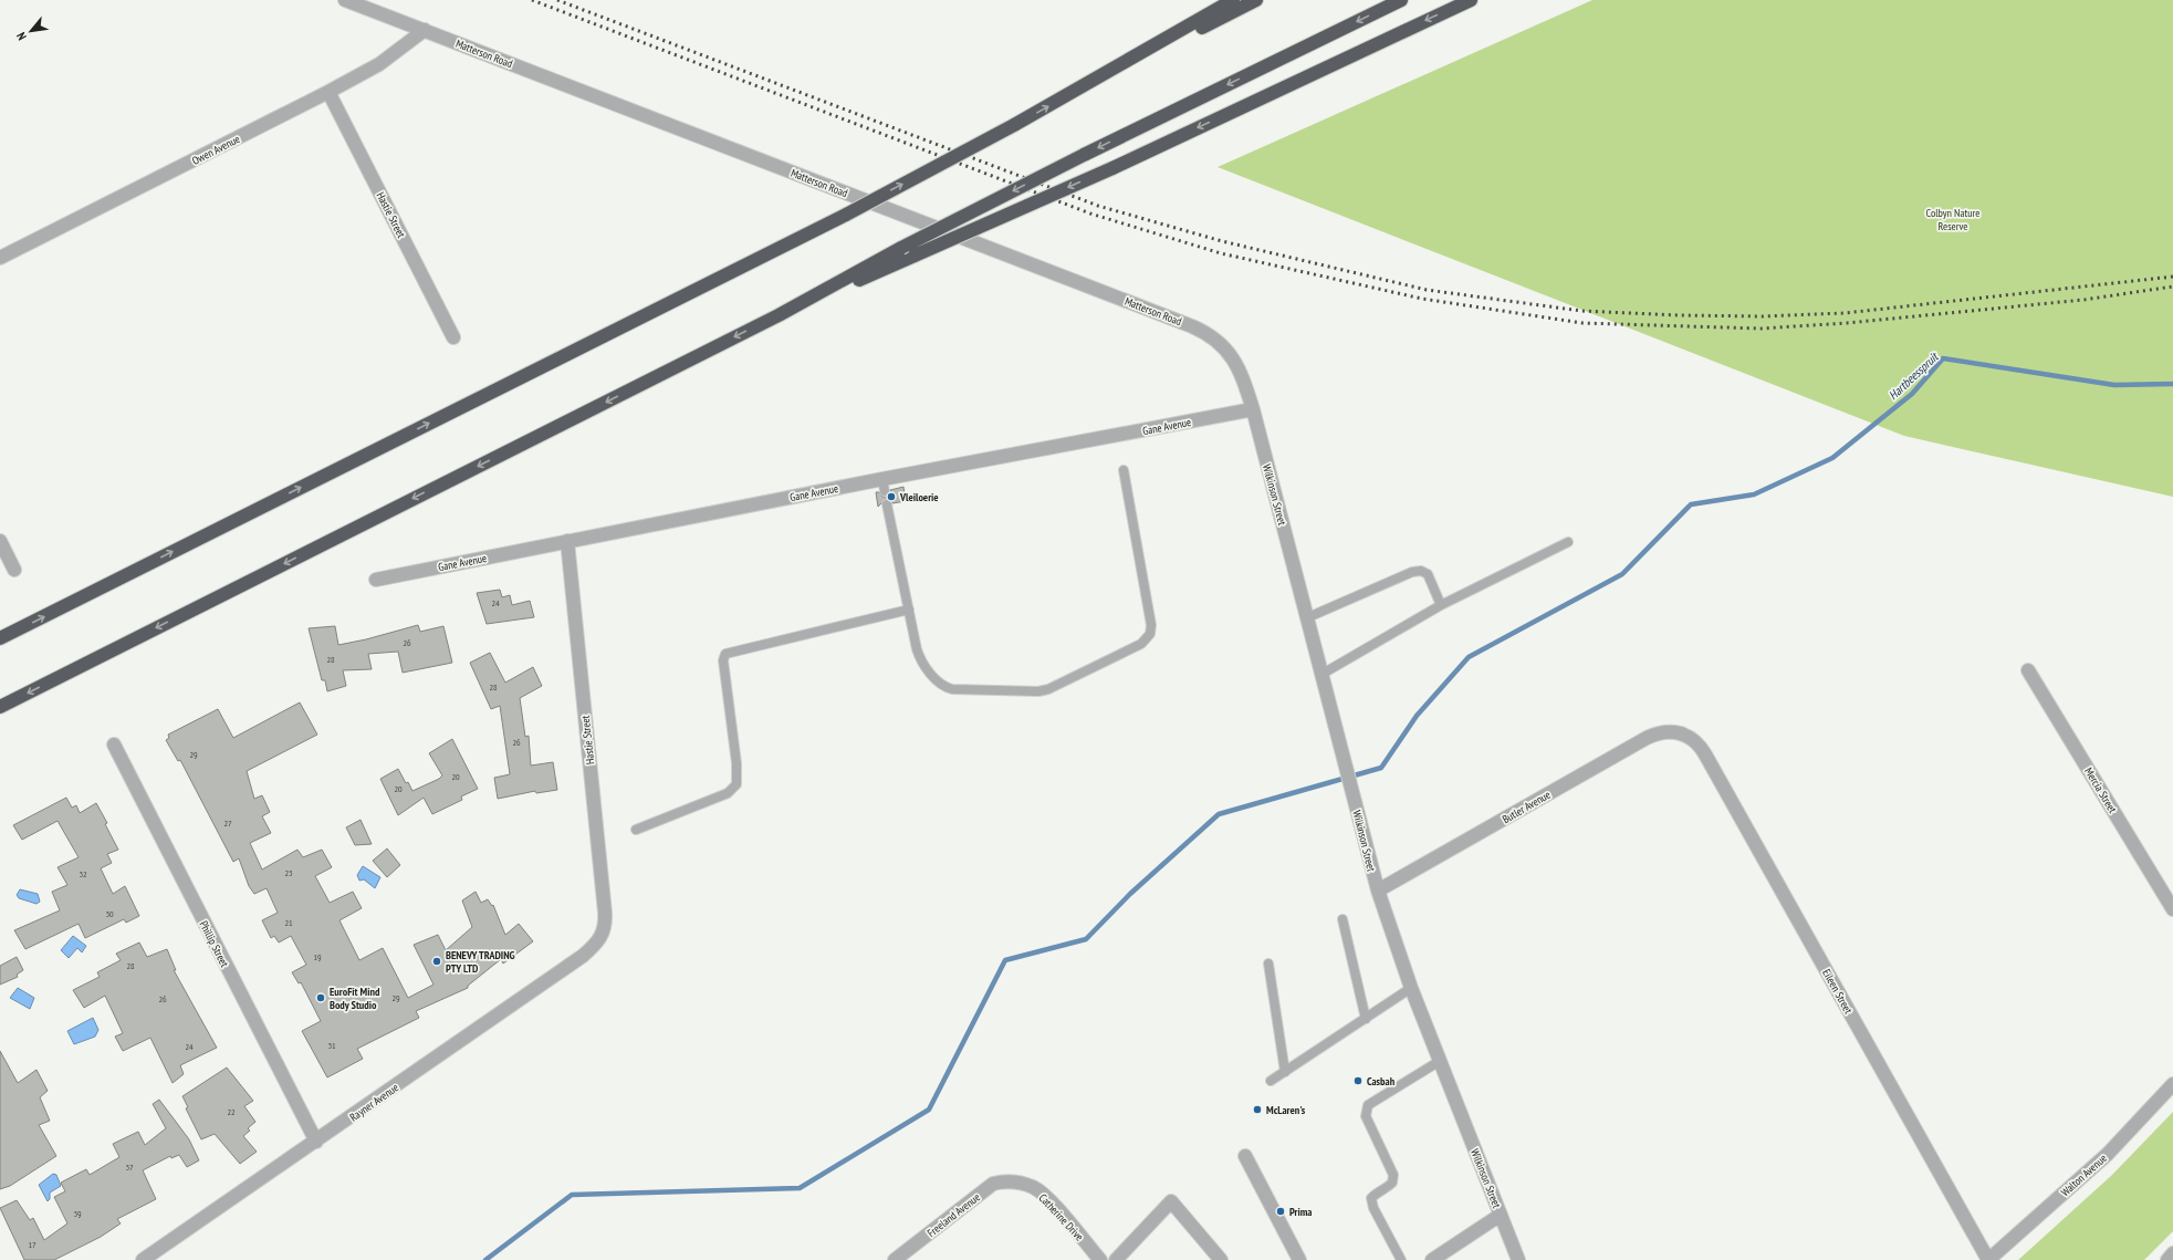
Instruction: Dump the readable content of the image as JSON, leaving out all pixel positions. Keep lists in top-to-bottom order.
{
  "streets": {
    "street": [
      "Matterson Road",
      "Owen Avenue",
      "Hastie Street",
      "Gane Avenue",
      "Wilkinson Street",
      "Mercia Street",
      "Butler Avenue",
      "Phillip Street",
      "Eileen Street",
      "Rayner Avenue",
      "Walton Avenue",
      "Freeland Avenue",
      "Catherine Drive"
    ]
  },
  "crossings": [
    ["Matterson Road", "Owen Avenue"],
    ["Matterson Road", "Gane Avenue"],
    ["Matterson Road", "Wilkinson Street"],
    ["Owen Avenue", "Hastie Street"],
    ["Hastie Street", "Gane Avenue"],
    ["Hastie Street", "Rayner Avenue"],
    ["Gane Avenue", "Wilkinson Street"],
    ["Wilkinson Street", "Butler Avenue"],
    ["Butler Avenue", "Eileen Street"],
    ["Phillip Street", "Rayner Avenue"],
    ["Eileen Street", "Walton Avenue"],
    ["Freeland Avenue", "Catherine Drive"]
  ],
  "water": ["Hartbeesspruit"],
  "parks": ["Colbyn Nature Reserve"],
  "places": [
    "Vleiloerie",
    "BENEVY TRADING PTY LTD",
    "EuroFit Mind Body Studio",
    "Casbah",
    "McLaren's",
    "Prima"
  ],
  "house_numbers": [
    "24",
    "26",
    "28",
    "28",
    "26",
    "29",
    "20",
    "20",
    "27",
    "23",
    "32",
    "30",
    "21",
    "19",
    "28",
    "29",
    "26",
    "31",
    "24",
    "22",
    "37",
    "39",
    "17"
  ],
  "north": "bottom left"
}
